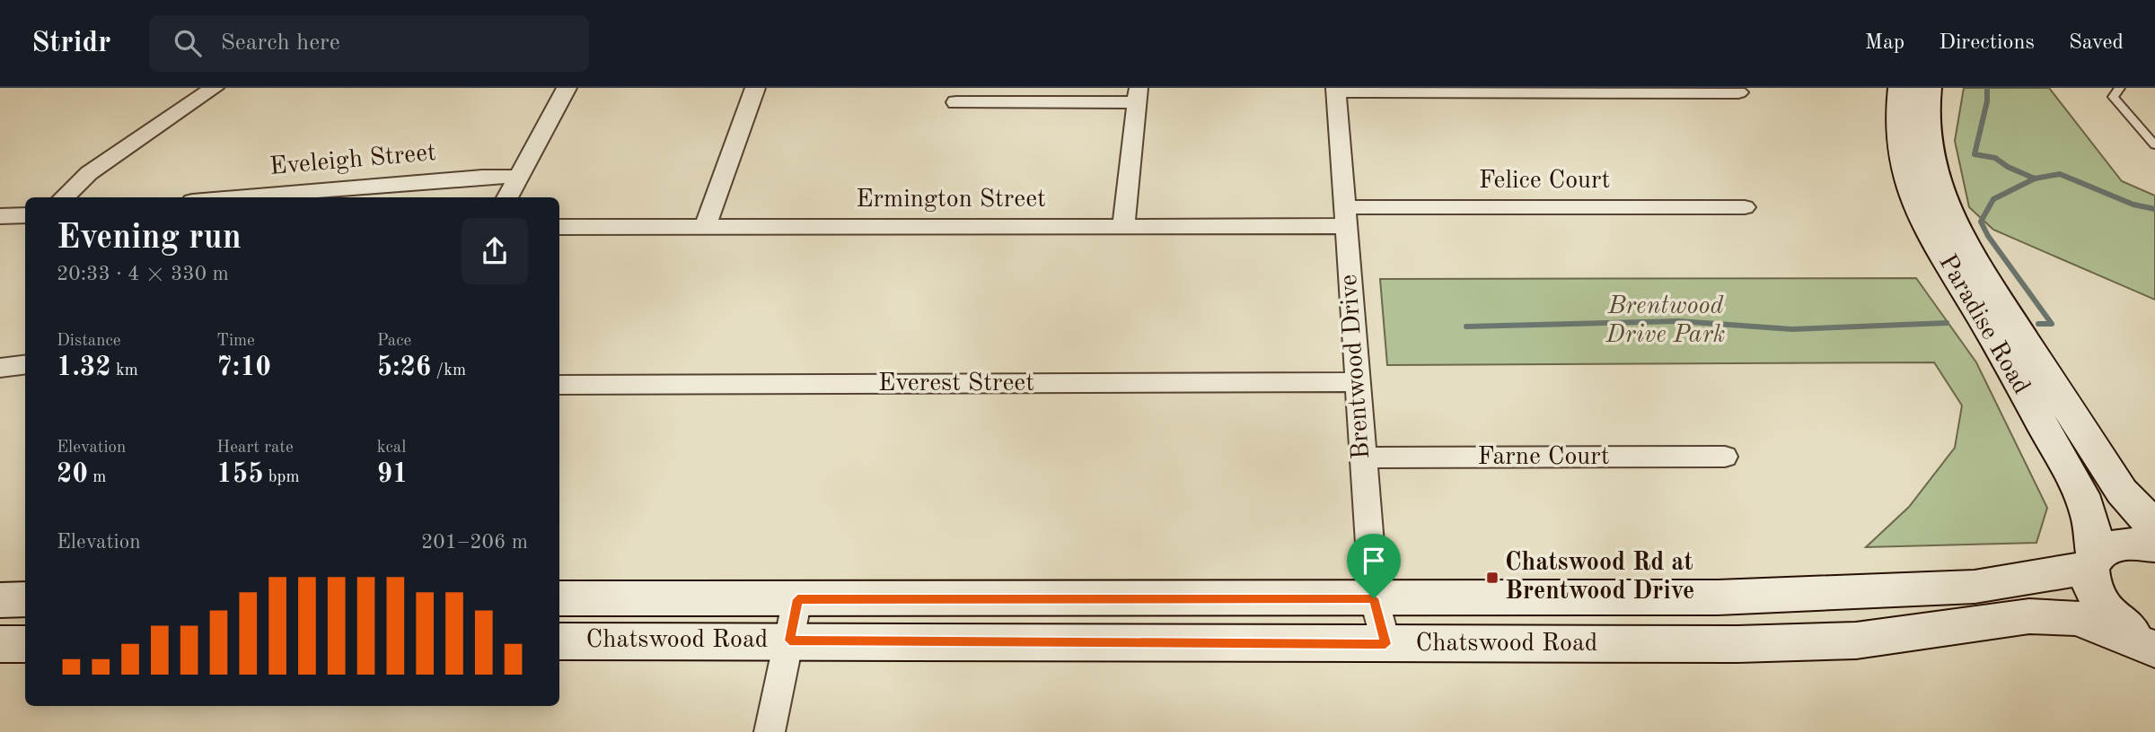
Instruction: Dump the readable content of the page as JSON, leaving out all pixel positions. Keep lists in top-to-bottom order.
{
  "streets": {
    "main road": ["Paradise Road", "Chatswood Road"],
    "street": [
      "Eveleigh Street",
      "Felice Court",
      "Ermington Street",
      "Brentwood Drive",
      "Everest Street",
      "Farne Court"
    ]
  },
  "crossings": [
    ["Felice Court", "Ermington Street"],
    ["Felice Court", "Brentwood Drive"],
    ["Ermington Street", "Brentwood Drive"],
    ["Paradise Road", "Chatswood Road"],
    ["Brentwood Drive", "Everest Street"],
    ["Brentwood Drive", "Farne Court"],
    ["Brentwood Drive", "Chatswood Road"]
  ],
  "parks": ["Brentwood Drive Park"],
  "places": {
    "transit": ["Chatswood Rd at Brentwood Drive"]
  },
  "page": {
    "header": "Stridr",
    "search": "Search here",
    "nav": ["Map", "Directions", "Saved"],
    "heading": ["Evening run", "20:33 · 4 × 330 m"],
    "stats": [
      ["Distance", "1.32 km"],
      ["Time", "7:10"],
      ["Pace", "5:26 /km"],
      ["Elevation", "20 m"],
      ["Heart rate", "155 bpm"],
      ["kcal", "91"]
    ],
    "chart": ["Elevation", "201–206 m"]
  }
}
